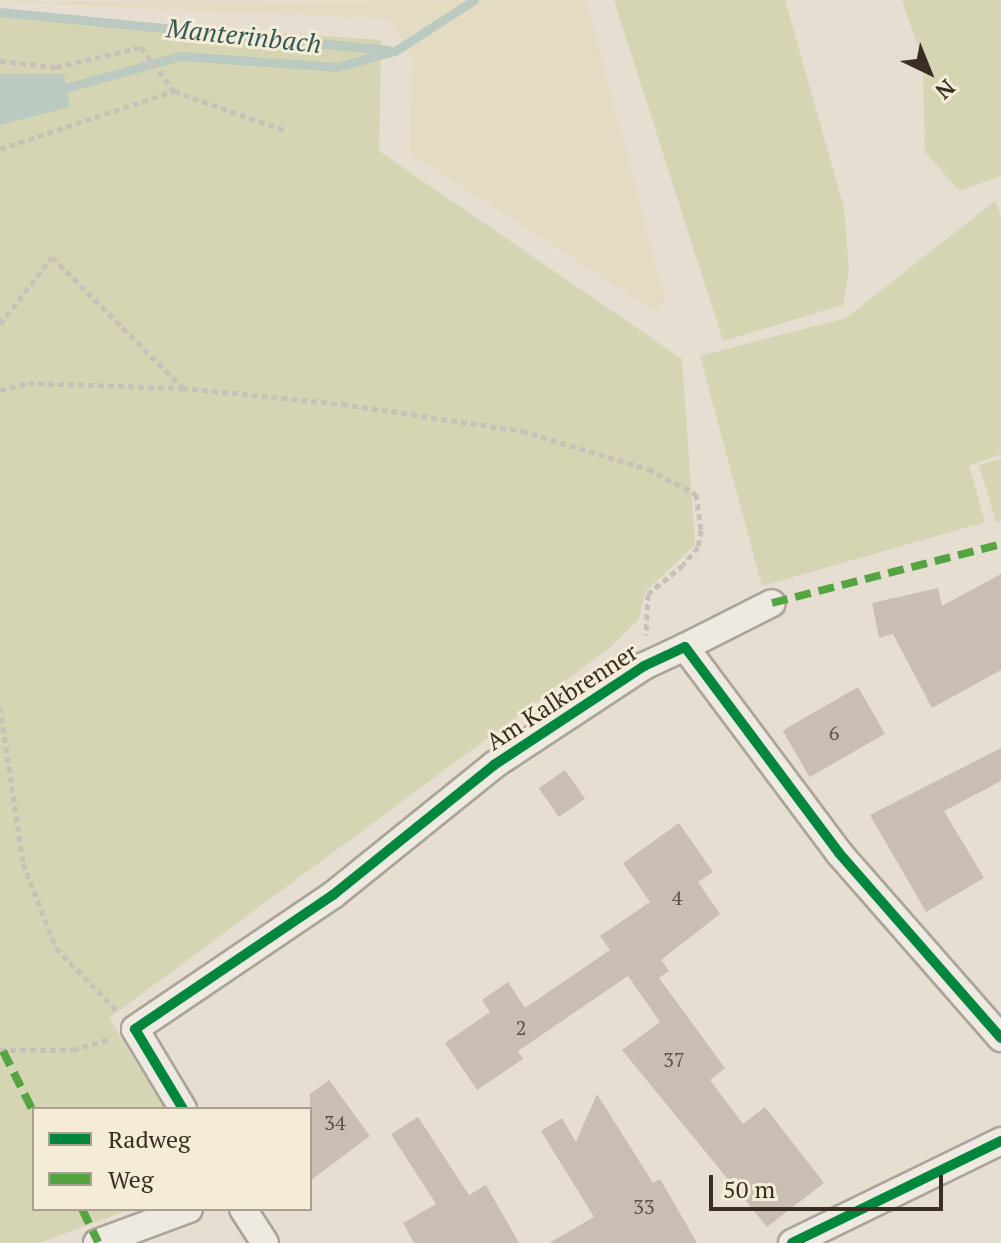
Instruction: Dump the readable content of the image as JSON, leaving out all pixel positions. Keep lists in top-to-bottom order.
{
  "streets": {
    "street": ["Am Kalkbrenner"]
  },
  "water": ["Manterinbach"],
  "house_numbers": [
    "6",
    "4",
    "2",
    "37",
    "34",
    "33"
  ],
  "legend": ["Radweg", "Weg"],
  "scale_bar": "50 m",
  "north": "bottom right"
}
